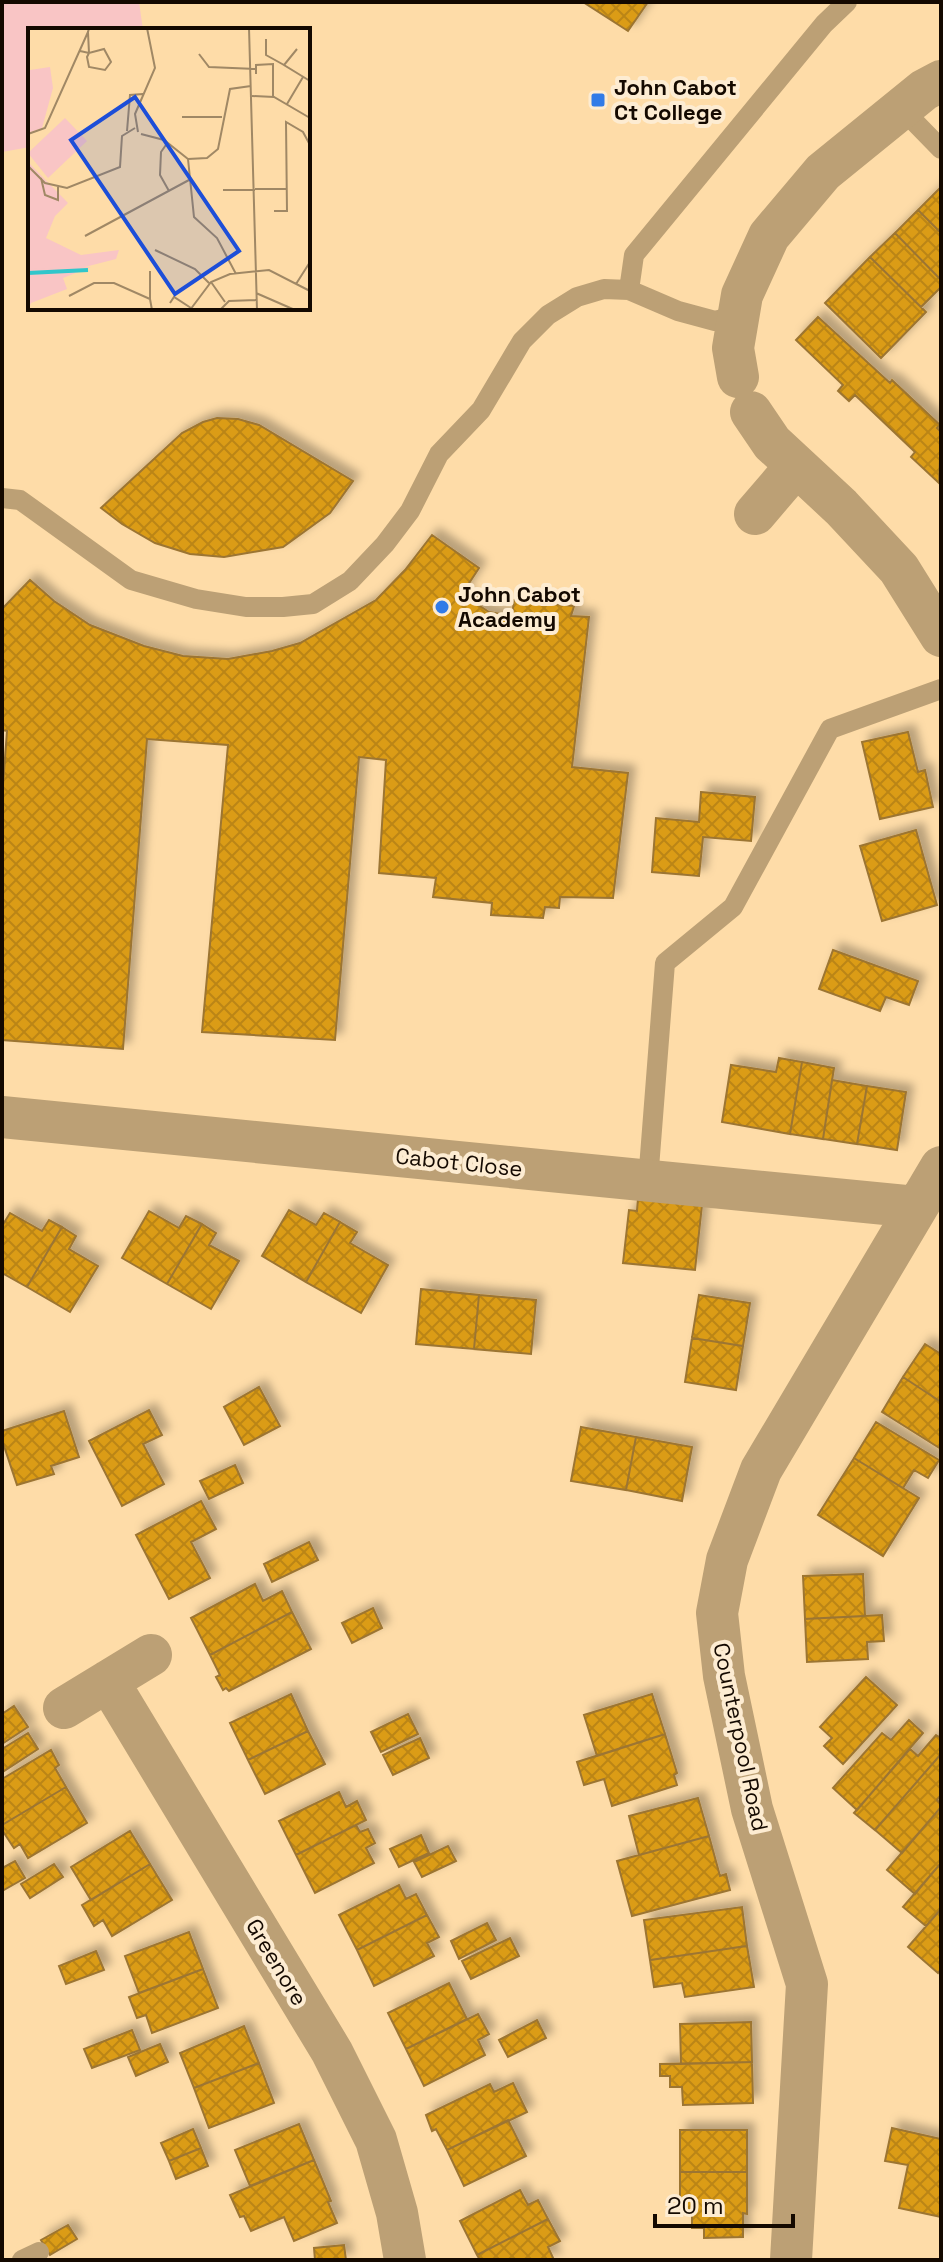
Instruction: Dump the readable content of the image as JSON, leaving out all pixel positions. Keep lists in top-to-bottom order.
{
  "streets": {
    "street": ["Cabot Close", "Counterpool Road", "Greenore"]
  },
  "crossings": [
    ["Cabot Close", "Counterpool Road"]
  ],
  "places": {
    "transit": ["John Cabot Ct College"],
    "other": ["John Cabot Academy"]
  },
  "scale_bar": "20 m"
}
